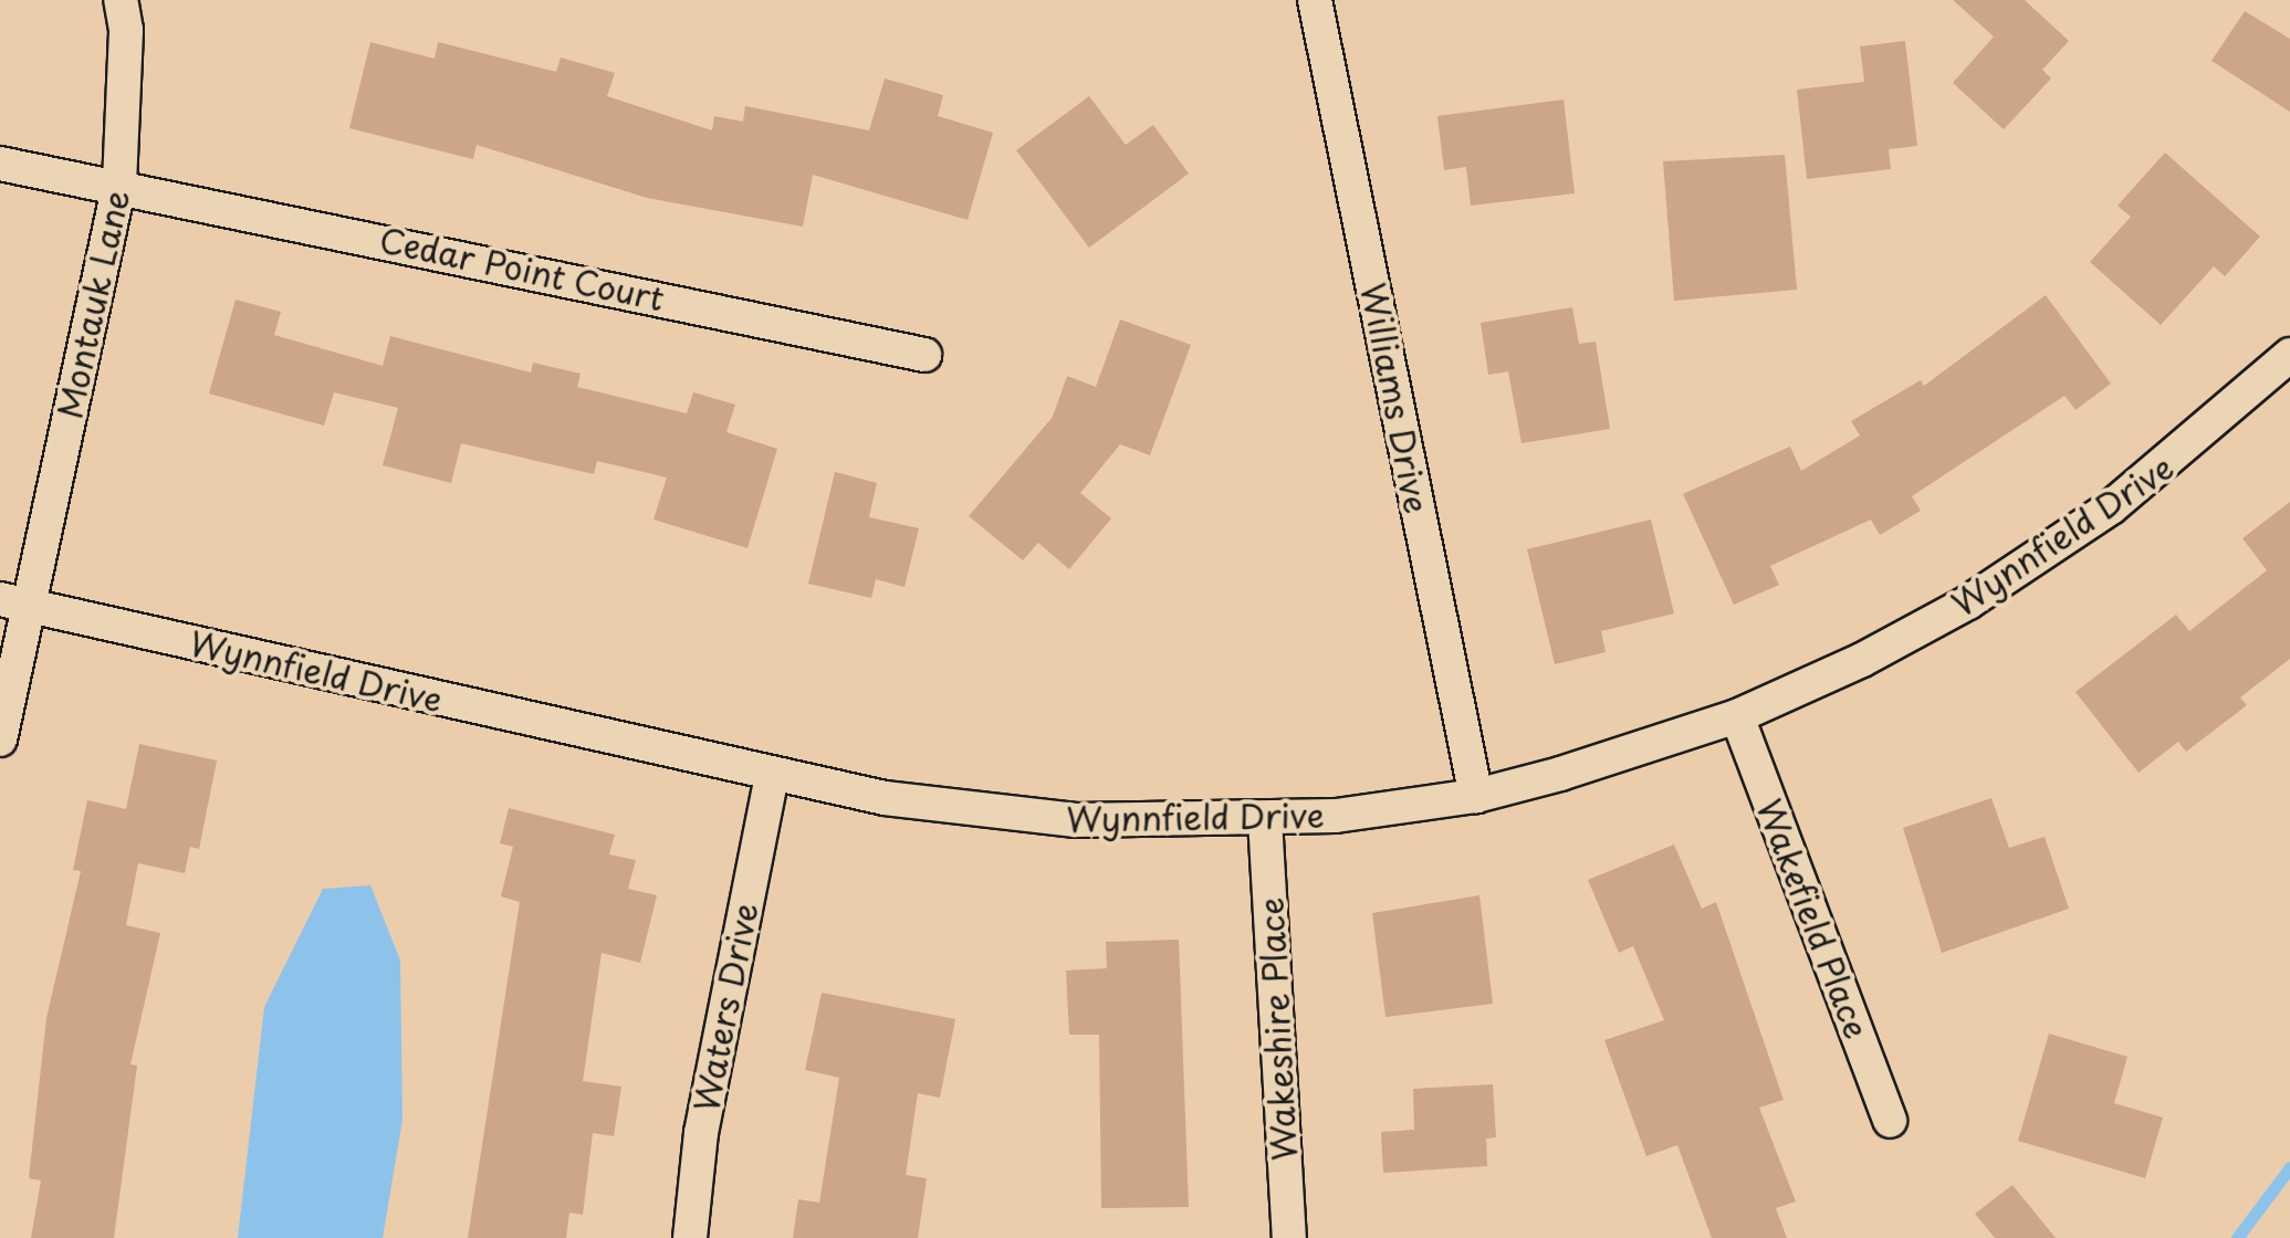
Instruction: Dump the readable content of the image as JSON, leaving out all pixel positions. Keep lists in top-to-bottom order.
{
  "streets": {
    "street": [
      "Cedar Point Court",
      "Montauk Lane",
      "Williams Drive",
      "Wynnfield Drive",
      "Wakefield Place",
      "Waters Drive",
      "Wakeshire Place"
    ]
  },
  "crossings": [
    ["Cedar Point Court", "Montauk Lane"],
    ["Montauk Lane", "Wynnfield Drive"],
    ["Williams Drive", "Wynnfield Drive"],
    ["Wynnfield Drive", "Wakefield Place"],
    ["Wynnfield Drive", "Waters Drive"],
    ["Wynnfield Drive", "Wakeshire Place"]
  ]
}
